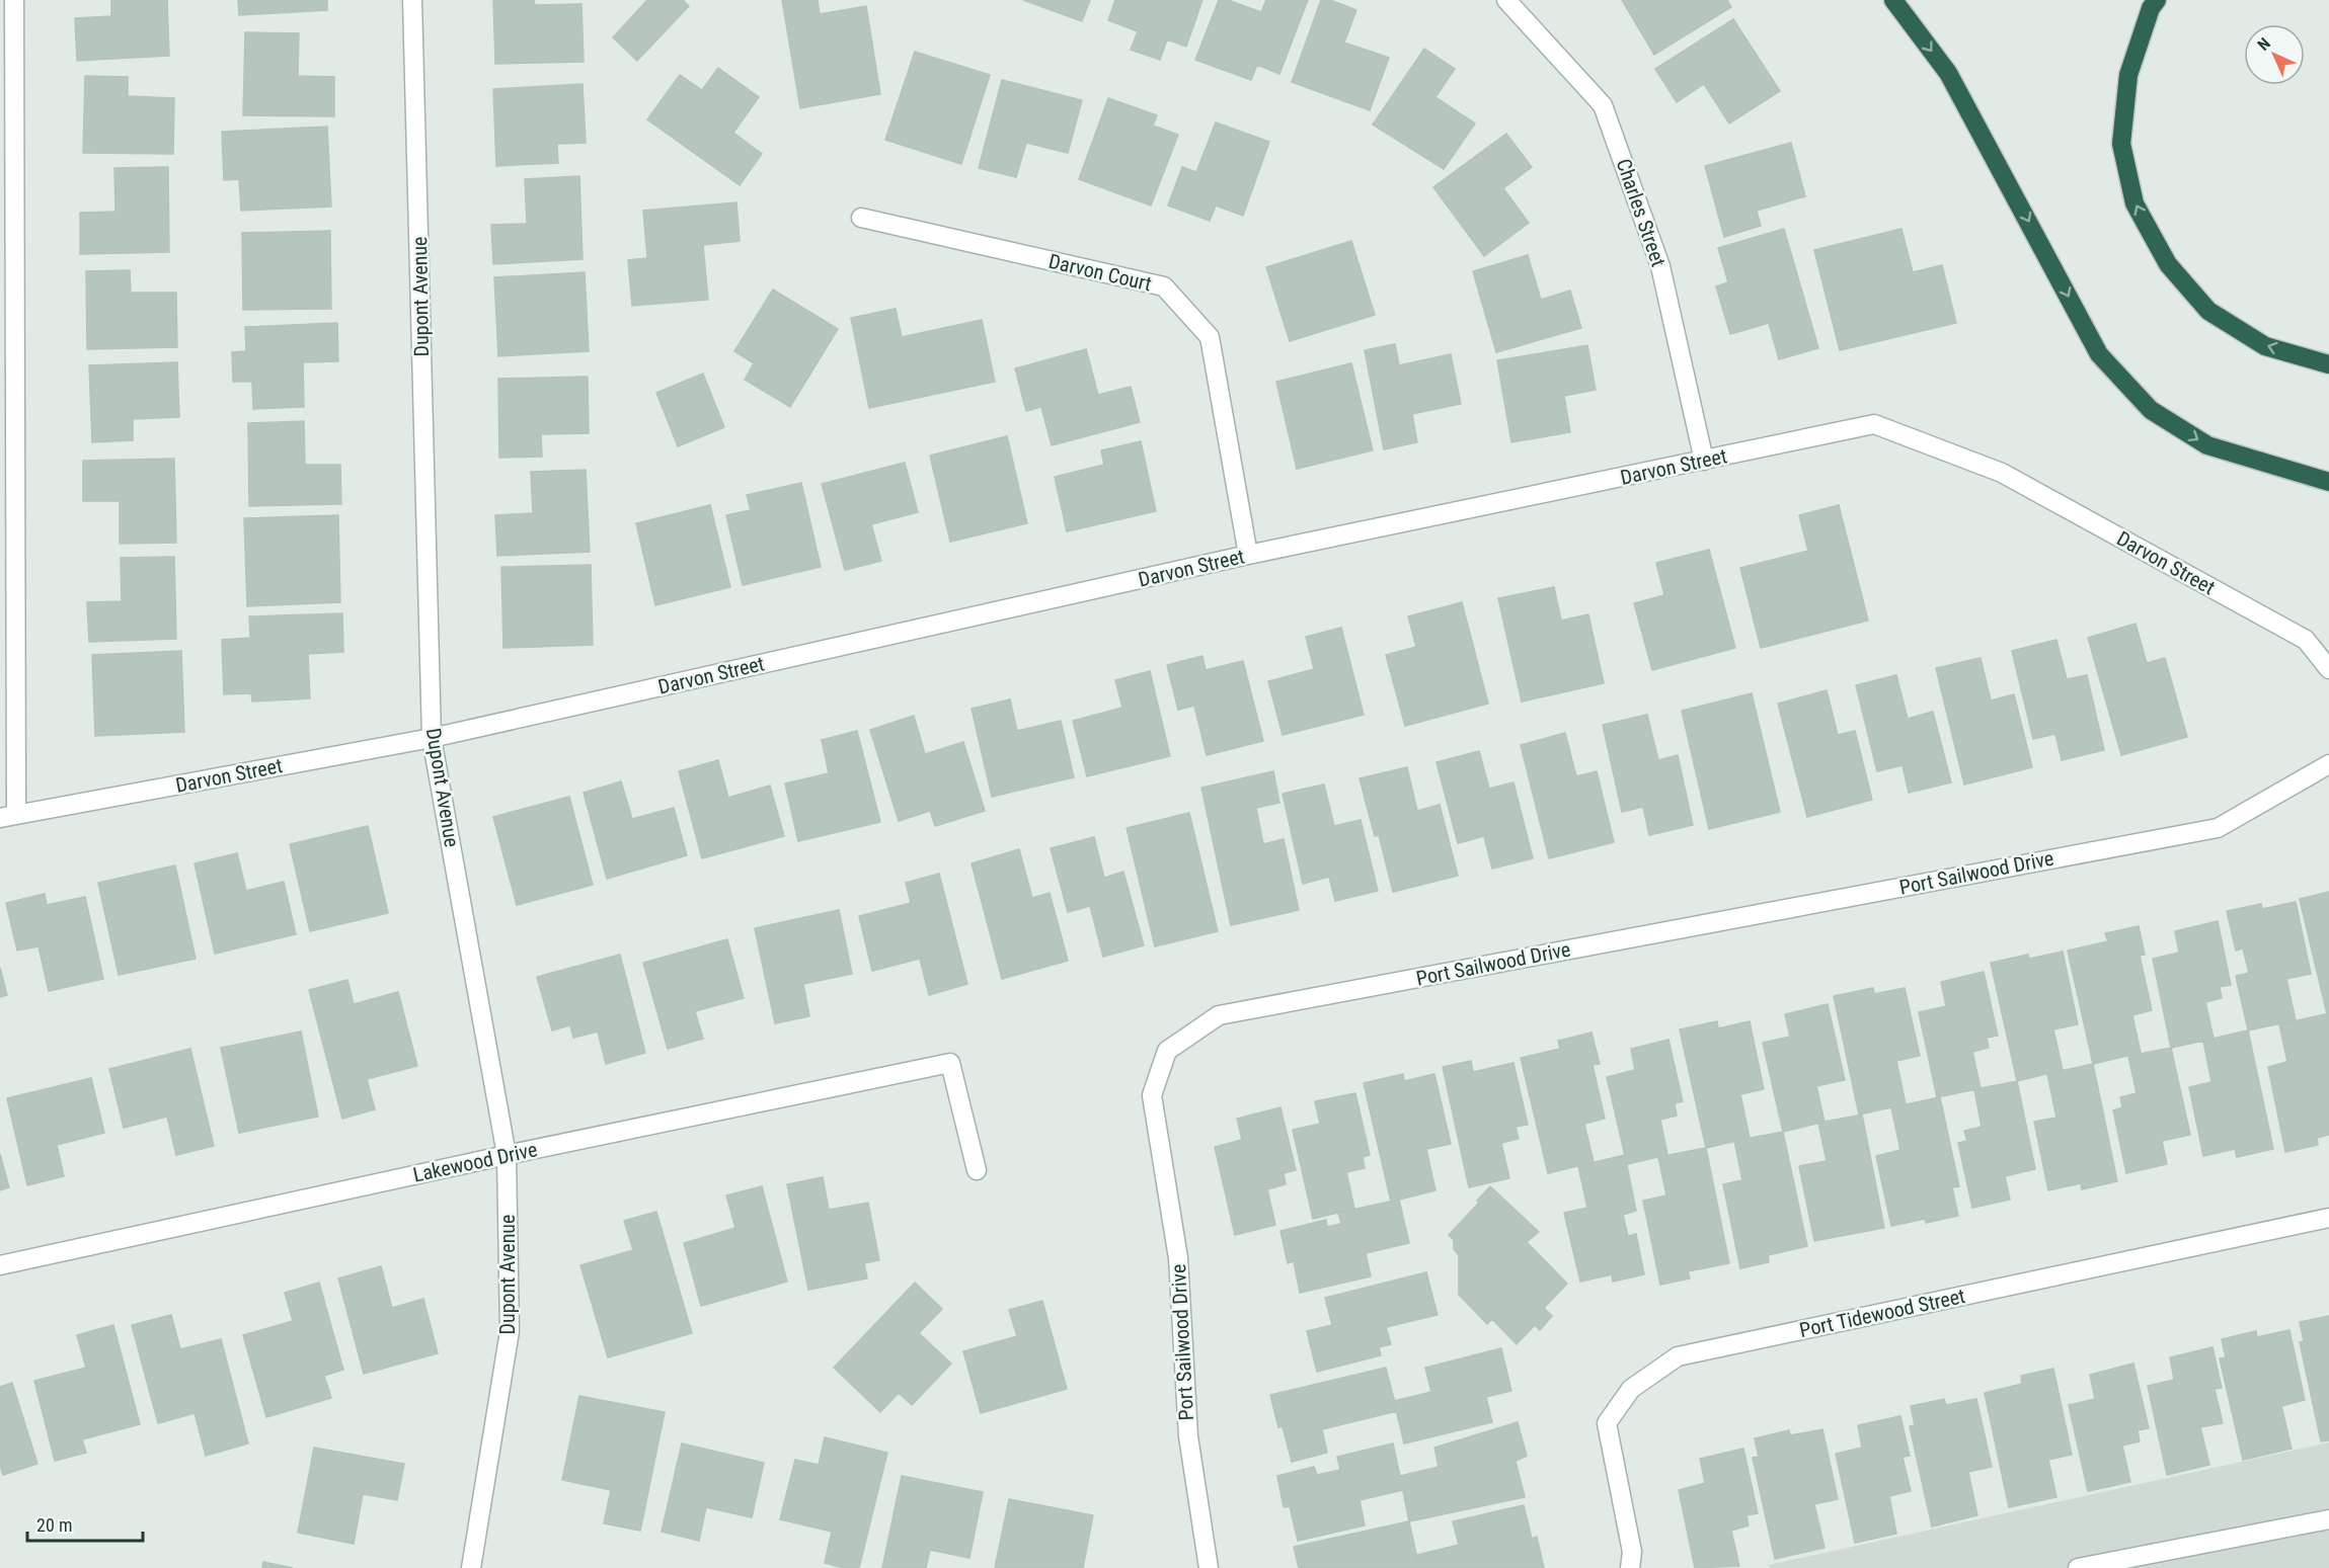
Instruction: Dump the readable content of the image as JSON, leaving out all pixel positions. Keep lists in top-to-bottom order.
{
  "streets": {
    "street": [
      "Charles Street",
      "Darvon Court",
      "Dupont Avenue",
      "Darvon Street",
      "Port Sailwood Drive",
      "Lakewood Drive",
      "Port Tidewood Street"
    ]
  },
  "crossings": [
    ["Charles Street", "Darvon Street"],
    ["Darvon Court", "Darvon Street"],
    ["Dupont Avenue", "Darvon Street"],
    ["Dupont Avenue", "Lakewood Drive"]
  ],
  "scale_bar": "20 m",
  "north": "top left"
}
